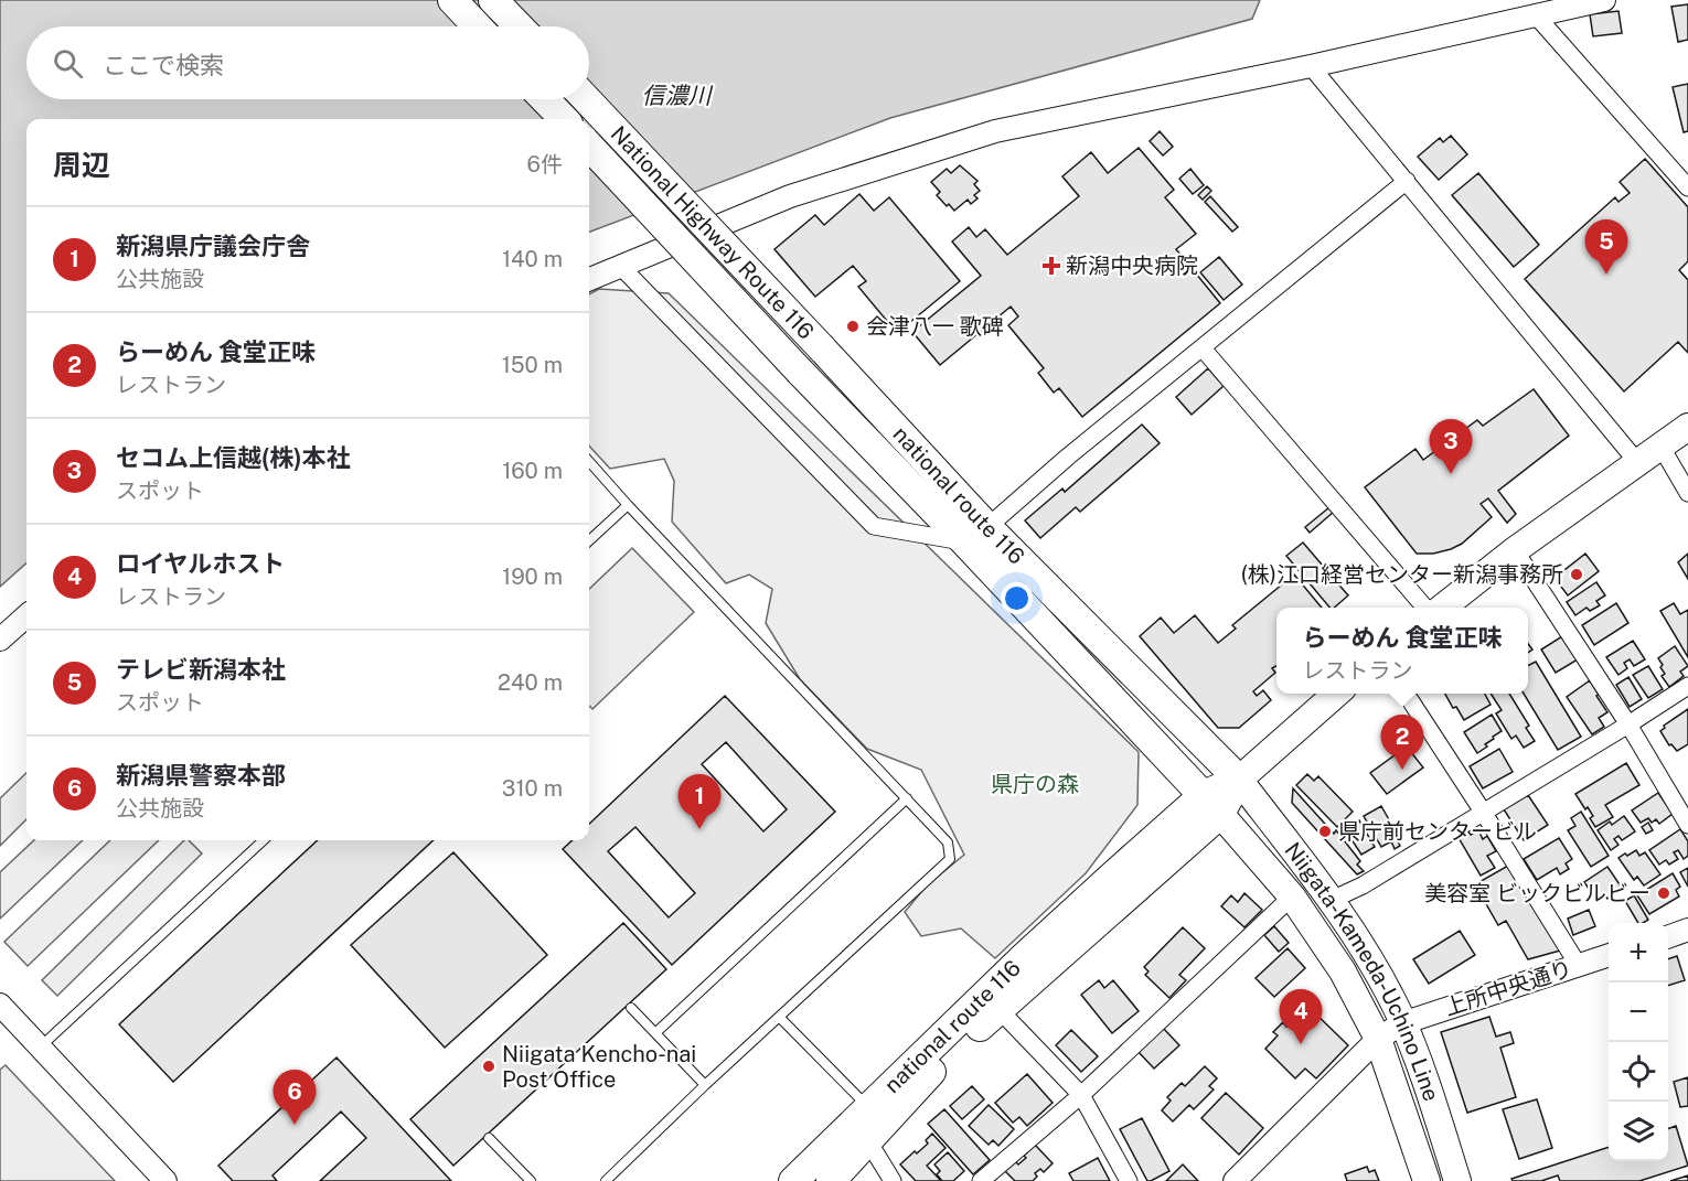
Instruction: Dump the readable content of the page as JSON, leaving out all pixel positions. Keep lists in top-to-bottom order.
{
  "streets": {
    "highway": ["National Highway Route 116", "national route 116"],
    "main road": ["Niigata-Kameda-Uchino Line"],
    "street": ["上所中央通り"]
  },
  "crossings": [
    ["National Highway Route 116", "national route 116"],
    ["national route 116", "Niigata-Kameda-Uchino Line"],
    ["Niigata-Kameda-Uchino Line", "上所中央通り"]
  ],
  "water": ["信濃川"],
  "parks": ["県庁の森"],
  "places": {
    "health": ["新潟中央病院"],
    "other": [
      "会津八一 歌碑",
      "(株)江口経営センター新潟事務所",
      "県庁前センタービル",
      "美容室 ビックビルビー",
      "Niigata Kencho-nai Post Office"
    ]
  },
  "page": {
    "search": "ここで検索",
    "heading": ["周辺", "6件"],
    "list": [
      {
        "mark": "1",
        "name": "新潟県庁議会庁舎",
        "note": "公共施設",
        "value": "140 m"
      },
      {
        "mark": "2",
        "name": "らーめん 食堂正味",
        "note": "レストラン",
        "value": "150 m"
      },
      {
        "mark": "3",
        "name": "セコム上信越(株)本社",
        "note": "スポット",
        "value": "160 m"
      },
      {
        "mark": "4",
        "name": "ロイヤルホスト",
        "note": "レストラン",
        "value": "190 m"
      },
      {
        "mark": "5",
        "name": "テレビ新潟本社",
        "note": "スポット",
        "value": "240 m"
      },
      {
        "mark": "6",
        "name": "新潟県警察本部",
        "note": "公共施設",
        "value": "310 m"
      }
    ],
    "pins": [
      "5",
      "3",
      "2",
      "1",
      "4",
      "6"
    ],
    "popup": ["らーめん 食堂正味", "レストラン"],
    "map_buttons": ["+", "−"]
  }
}
